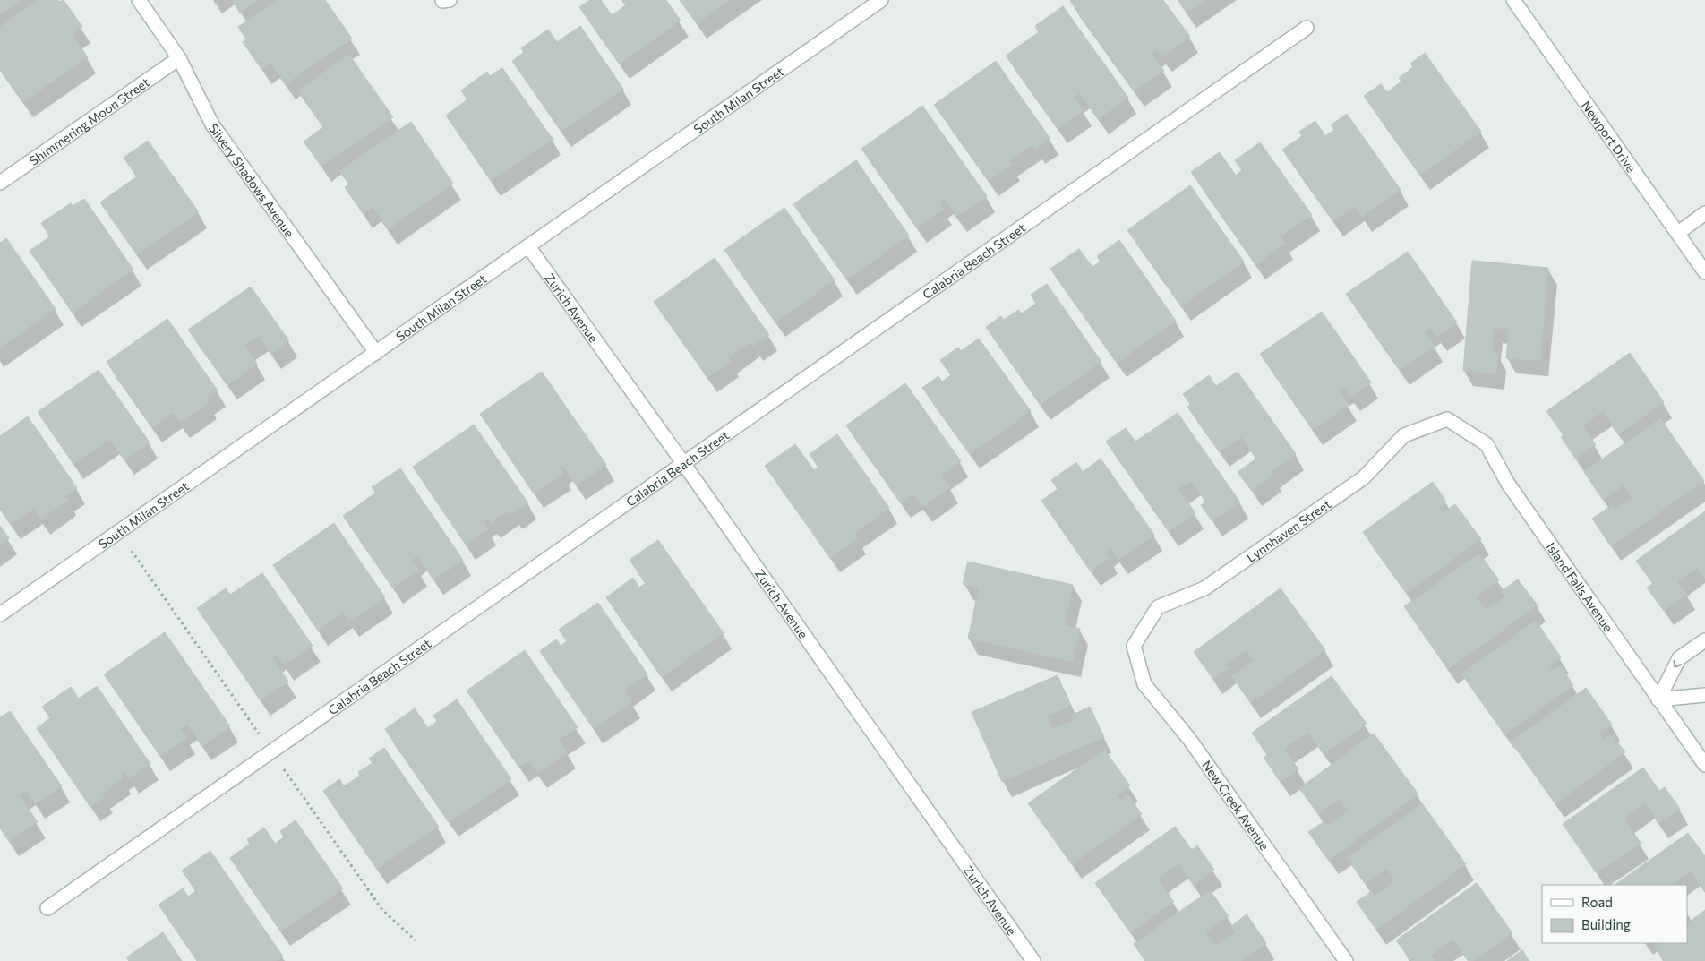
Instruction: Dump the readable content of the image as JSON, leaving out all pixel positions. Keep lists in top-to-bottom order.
{
  "streets": {
    "street": [
      "South Milan Street",
      "Shimmering Moon Street",
      "Newport Drive",
      "Silvery Shadows Avenue",
      "Calabria Beach Street",
      "Zurich Avenue",
      "Lynnhaven Street",
      "Island Falls Avenue",
      "New Creek Avenue"
    ]
  },
  "crossings": [
    ["South Milan Street", "Silvery Shadows Avenue"],
    ["South Milan Street", "Zurich Avenue"],
    ["Shimmering Moon Street", "Silvery Shadows Avenue"],
    ["Calabria Beach Street", "Zurich Avenue"],
    ["Lynnhaven Street", "Island Falls Avenue"],
    ["Lynnhaven Street", "New Creek Avenue"]
  ],
  "legend": ["Road", "Building"]
}
